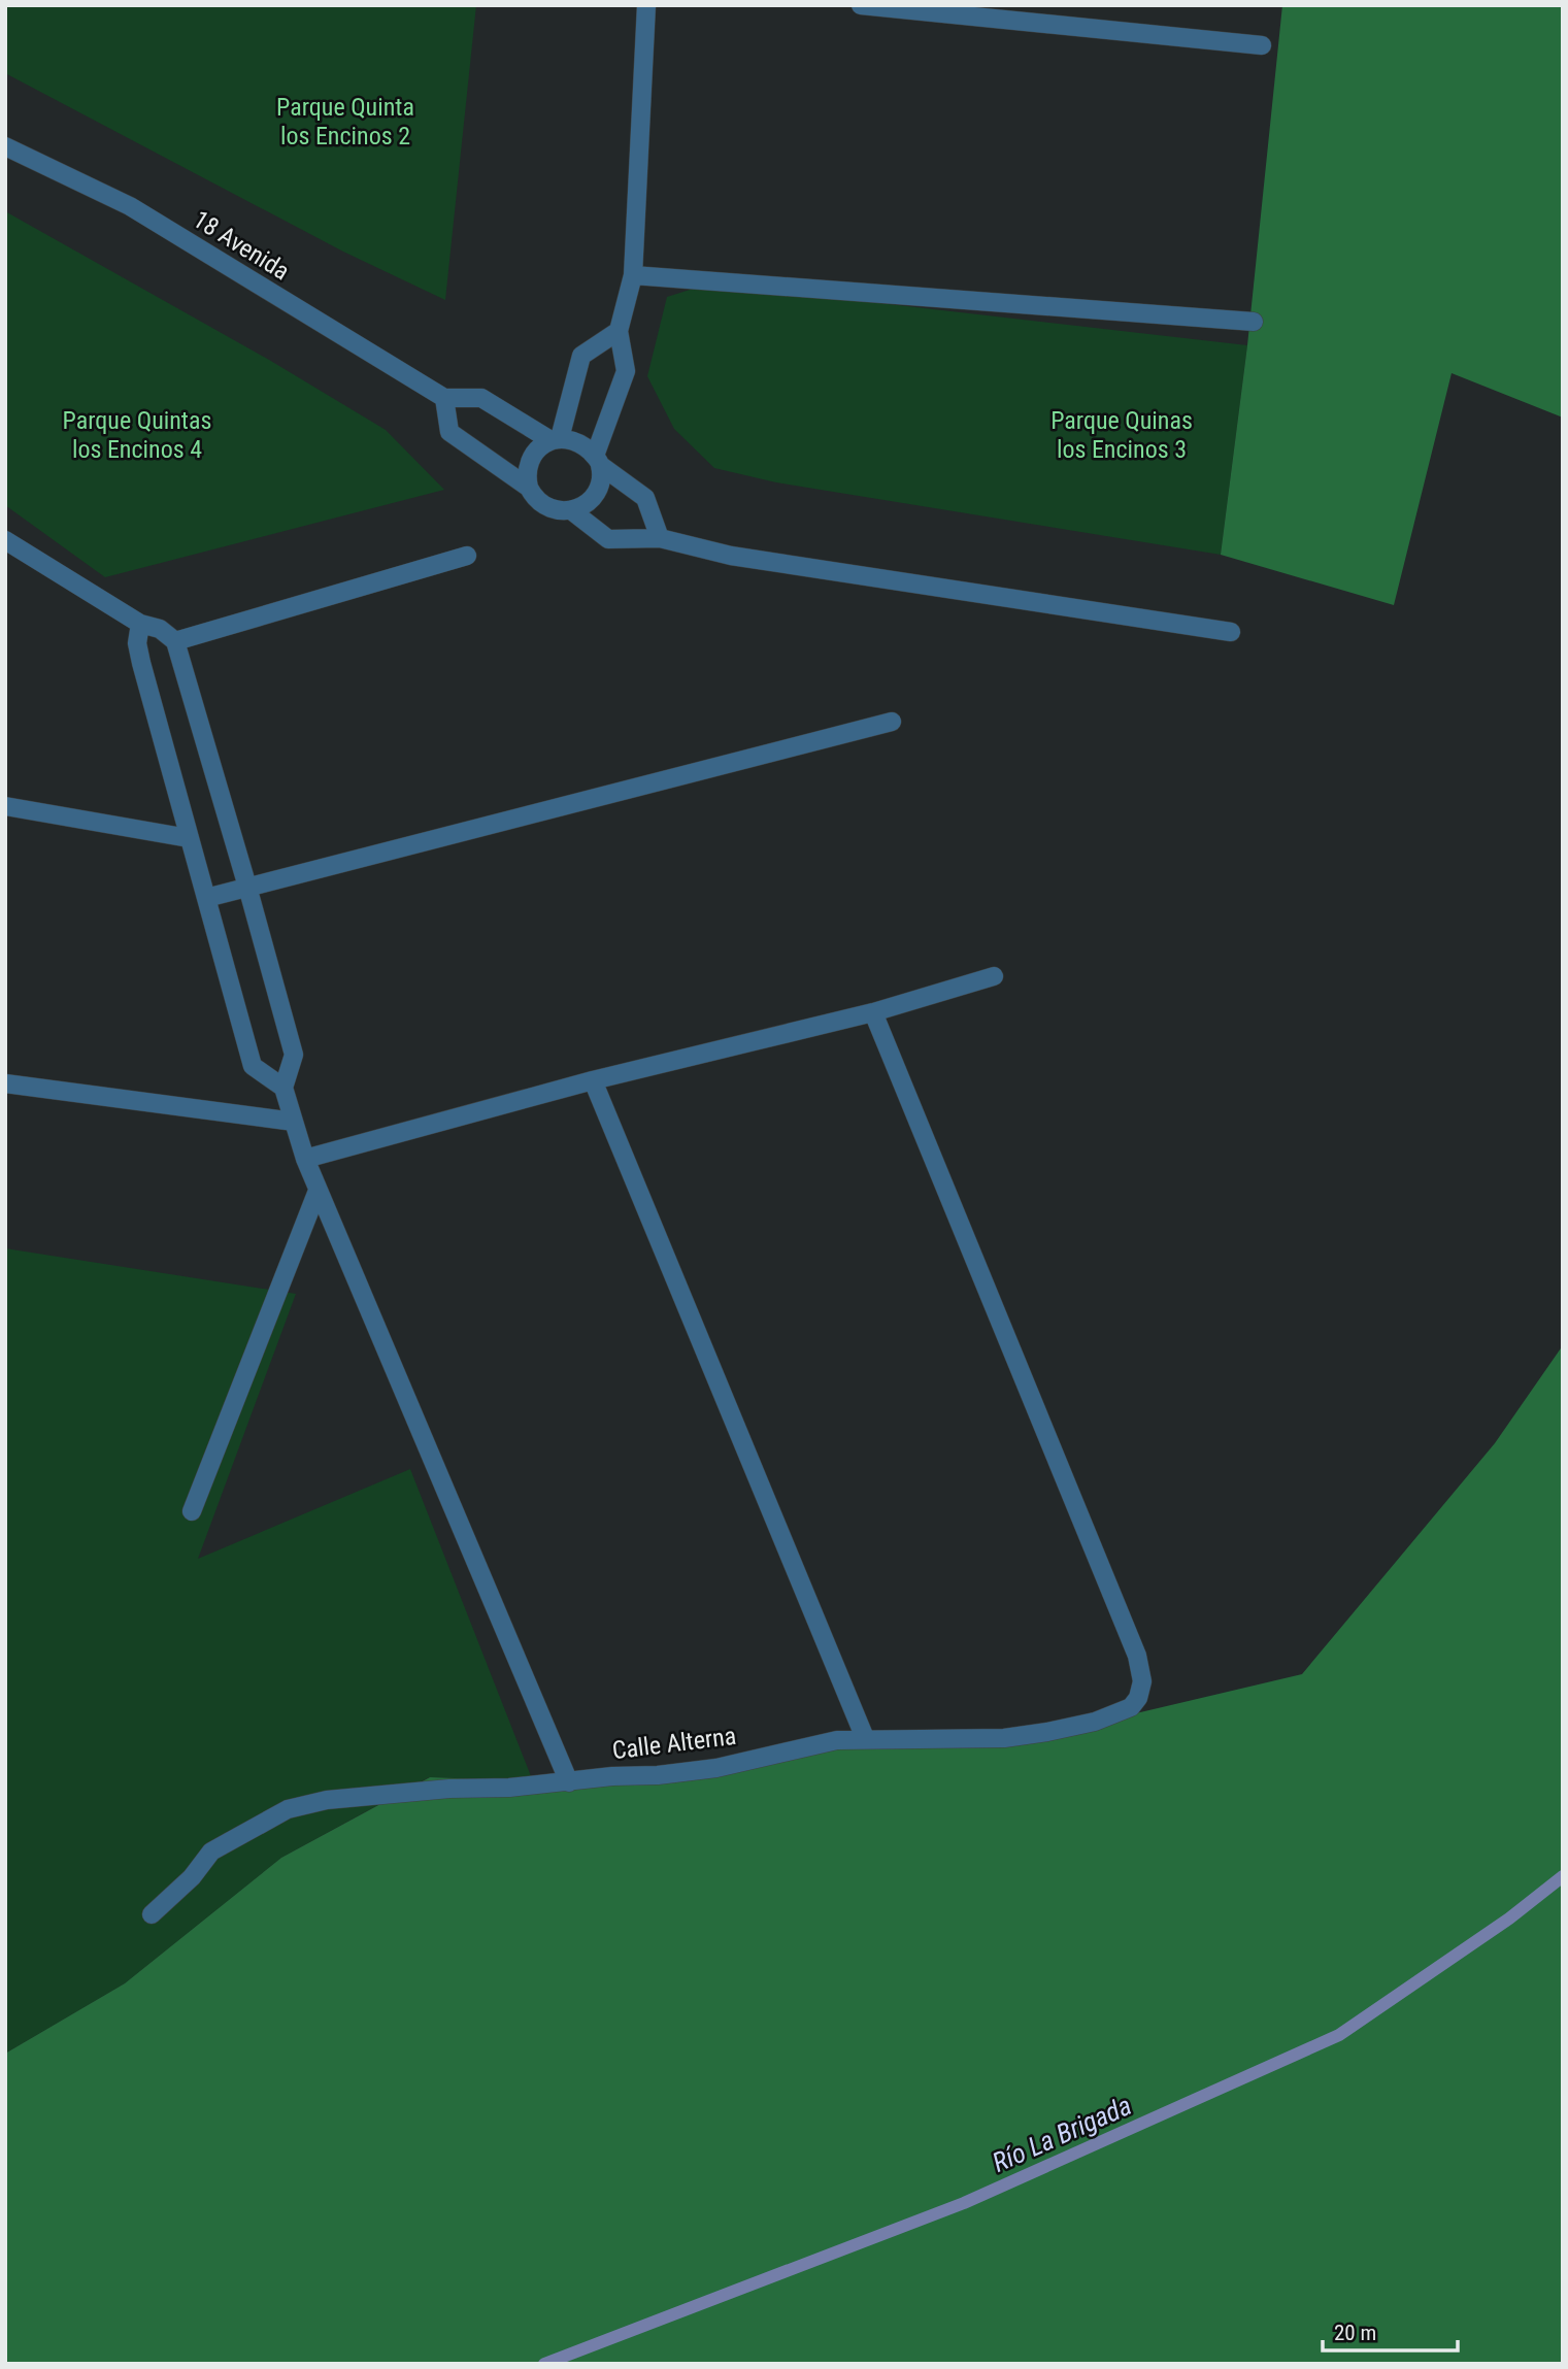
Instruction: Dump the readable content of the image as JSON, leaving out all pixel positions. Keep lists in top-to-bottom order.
{
  "streets": {
    "street": ["18 Avenida", "Calle Alterna"]
  },
  "water": ["Río La Brigada"],
  "parks": ["Parque Quinta los Encinos 2", "Parque Quintas los Encinos 4", "Parque Quinas los Encinos 3"],
  "scale_bar": "20 m"
}
